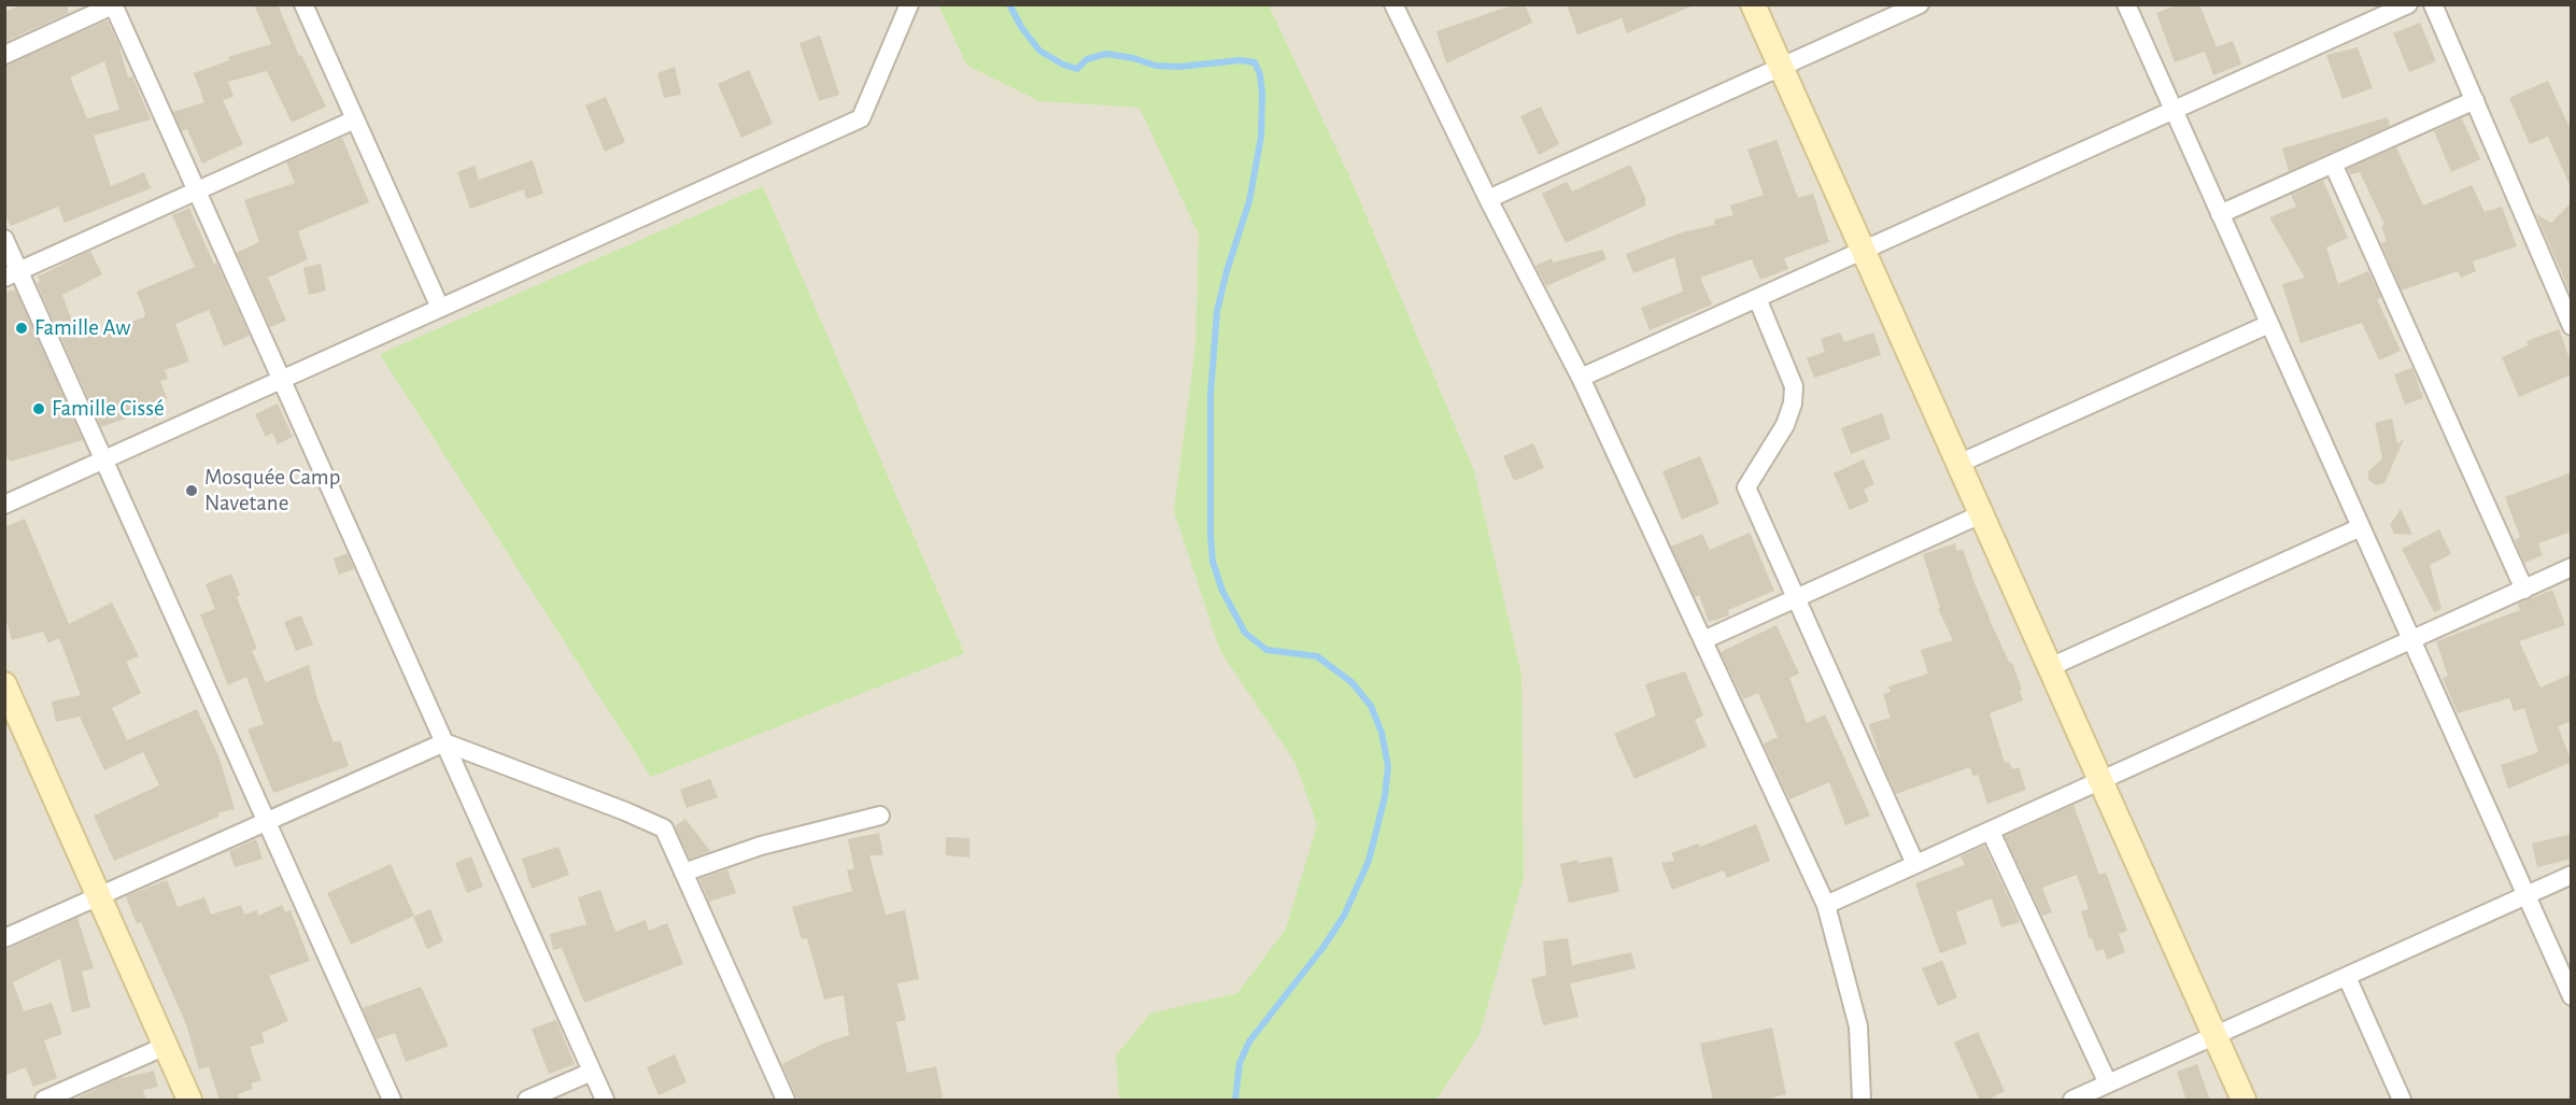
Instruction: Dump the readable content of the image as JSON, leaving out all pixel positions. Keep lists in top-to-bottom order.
{
  "places": ["Famille Aw", "Famille Cissé", "Mosquée Camp Navetane"]
}
